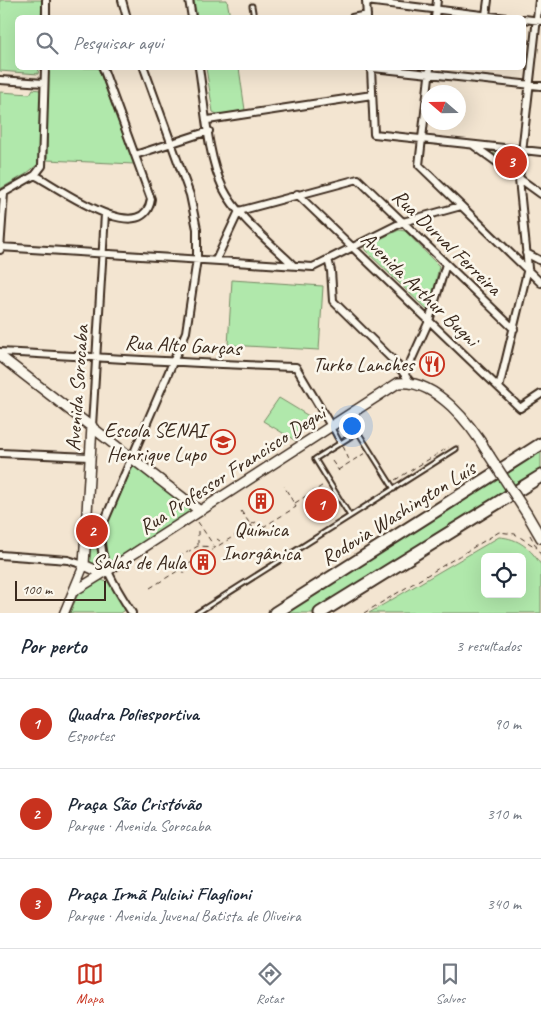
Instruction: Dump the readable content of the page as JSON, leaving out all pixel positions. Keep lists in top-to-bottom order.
{
  "streets": {
    "highway": ["Rodovia Washington Luís"],
    "main road": ["Avenida Sorocaba", "Rua Professor Francisco Degni"],
    "street": ["Rua Durval Ferreira", "Avenida Arthur Bugni", "Rua Alto Garças"]
  },
  "crossings": [
    ["Rua Durval Ferreira", "Avenida Arthur Bugni"],
    ["Rua Alto Garças", "Avenida Sorocaba"],
    ["Rua Alto Garças", "Rua Professor Francisco Degni"]
  ],
  "places": {
    "restaurant": ["Turko Lanches"],
    "school or university": ["Escola SENAI Henrique Lupo"],
    "building": ["Química Inorgânica", "Salas de Aula"]
  },
  "scale_bar": "100 m",
  "north": "left",
  "page": {
    "search": "Pesquisar aqui",
    "pins": ["3", "1", "2"],
    "scale": "100 m",
    "heading": ["Por perto", "3 resultados"],
    "list": [
      {
        "mark": "1",
        "name": "Quadra Poliesportiva",
        "note": "Esportes",
        "value": "90 m"
      },
      {
        "mark": "2",
        "name": "Praça São Cristóvão",
        "note": "Parque · Avenida Sorocaba",
        "value": "310 m"
      },
      {
        "mark": "3",
        "name": "Praça Irmã Pulcini Flaglioni",
        "note": "Parque · Avenida Juvenal Batista de Oliveira",
        "value": "340 m"
      }
    ],
    "nav": ["Mapa", "Rotas", "Salvos"]
  }
}
